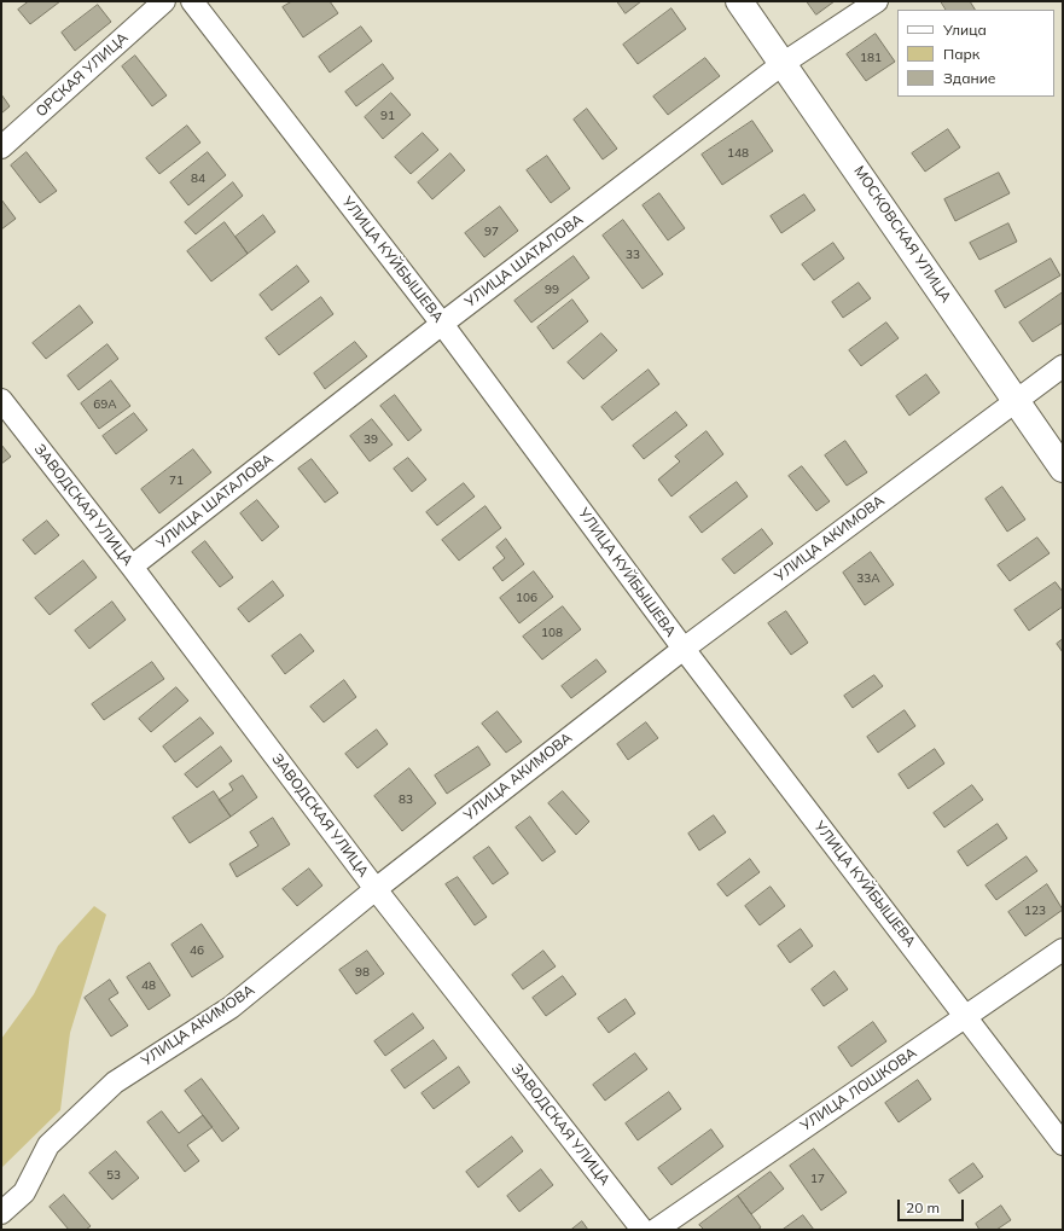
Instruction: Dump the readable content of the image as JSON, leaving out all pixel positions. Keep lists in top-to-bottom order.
{
  "streets": {
    "street": [
      "ОРСКАЯ УЛИЦА",
      "МОСКОВСКАЯ УЛИЦА",
      "УЛИЦА КУЙБЫШЕВА",
      "УЛИЦА ШАТАЛОВА",
      "ЗАВОДСКАЯ УЛИЦА",
      "УЛИЦА АКИМОВА",
      "УЛИЦА ЛОШКОВА"
    ]
  },
  "crossings": [
    ["МОСКОВСКАЯ УЛИЦА", "УЛИЦА ШАТАЛОВА"],
    ["МОСКОВСКАЯ УЛИЦА", "УЛИЦА АКИМОВА"],
    ["УЛИЦА КУЙБЫШЕВА", "УЛИЦА ШАТАЛОВА"],
    ["УЛИЦА КУЙБЫШЕВА", "УЛИЦА АКИМОВА"],
    ["УЛИЦА КУЙБЫШЕВА", "УЛИЦА ЛОШКОВА"],
    ["УЛИЦА ШАТАЛОВА", "ЗАВОДСКАЯ УЛИЦА"],
    ["ЗАВОДСКАЯ УЛИЦА", "УЛИЦА АКИМОВА"]
  ],
  "house_numbers": [
    "181",
    "91",
    "148",
    "84",
    "97",
    "33",
    "99",
    "69А",
    "39",
    "71",
    "33А",
    "106",
    "108",
    "83",
    "123",
    "46",
    "98",
    "48",
    "53",
    "17"
  ],
  "legend": ["Улица", "Парк", "Здание"],
  "scale_bar": "20 m"
}
